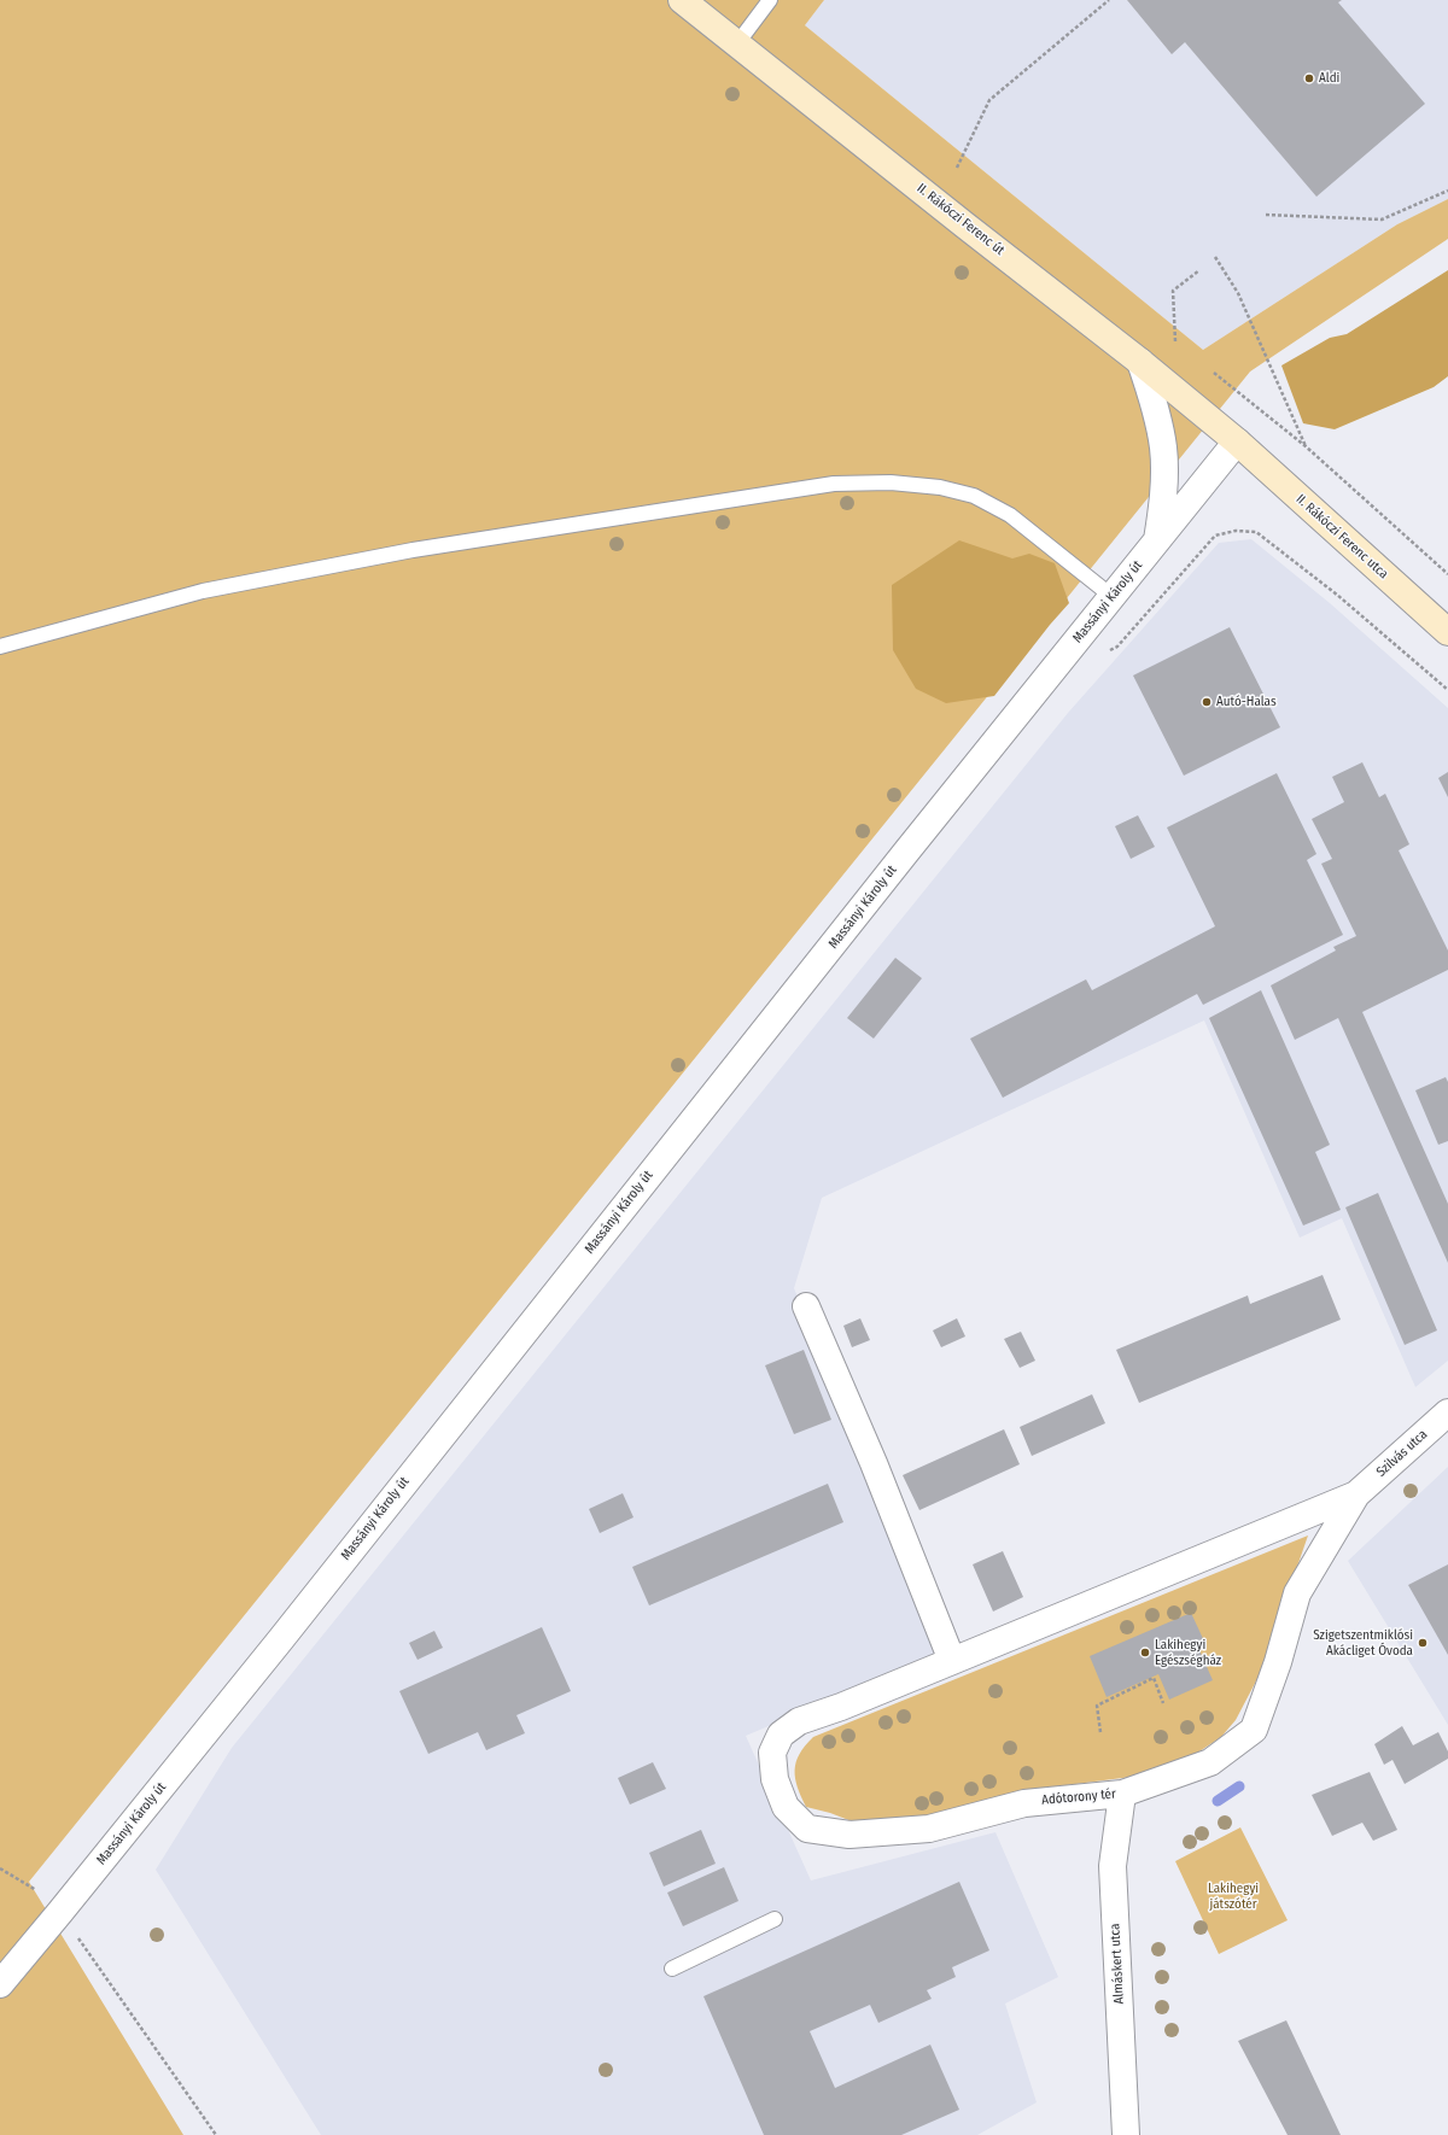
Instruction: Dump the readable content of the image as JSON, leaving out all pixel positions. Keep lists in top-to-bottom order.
{
  "streets": {
    "main road": ["II. Rákóczi Ferenc út", "II. Rákóczi Ferenc utca"],
    "street": [
      "Massányi Károly út",
      "Szilvás utca",
      "Adótorony tér",
      "Almáskert utca"
    ]
  },
  "crossings": [
    ["II. Rákóczi Ferenc út", "II. Rákóczi Ferenc utca"],
    ["II. Rákóczi Ferenc út", "Massányi Károly út"],
    ["II. Rákóczi Ferenc utca", "Massányi Károly út"],
    ["Szilvás utca", "Adótorony tér"],
    ["Adótorony tér", "Almáskert utca"]
  ],
  "parks": ["Lakihegyi játszótér"],
  "places": [
    "Aldi",
    "Autó-Halas",
    "Szigetszentmiklósi Akácliget Óvoda",
    "Lakihegyi Egészségház"
  ]
}
